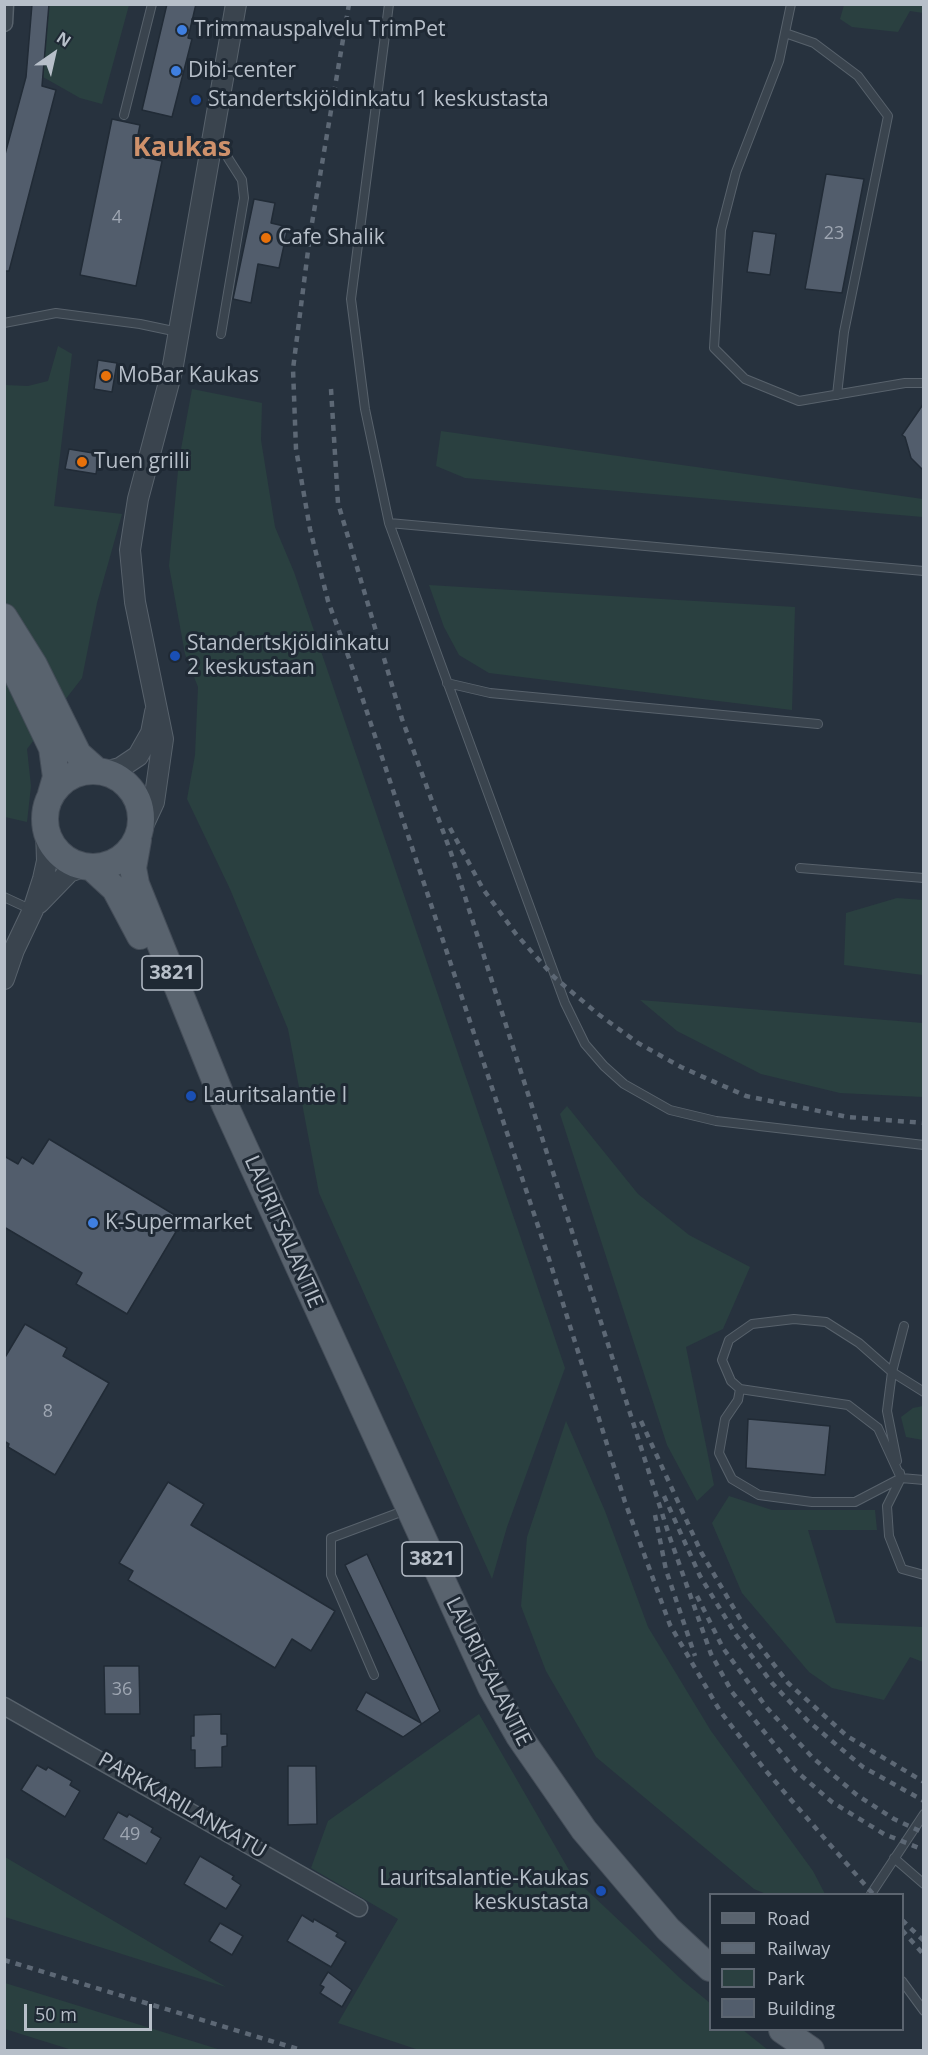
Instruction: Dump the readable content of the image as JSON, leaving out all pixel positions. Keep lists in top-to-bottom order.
{
  "streets": {
    "main road": ["3821", "LAURITSALANTIE"],
    "street": ["PARKKARILANKATU"]
  },
  "districts": ["Kaukas"],
  "places": [
    "Trimmauspalvelu TrimPet",
    "Dibi-center",
    "Standertskjöldinkatu 1 keskustasta",
    "Cafe Shalik",
    "MoBar Kaukas",
    "Tuen grilli",
    "Standertskjöldinkatu 2 keskustaan",
    "Lauritsalantie I",
    "K-Supermarket",
    "Lauritsalantie-Kaukas keskustasta"
  ],
  "house_numbers": [
    "4",
    "23",
    "8",
    "36",
    "49"
  ],
  "legend": [
    "Road",
    "Railway",
    "Park",
    "Building"
  ],
  "scale_bar": "50 m",
  "north": "top right"
}
